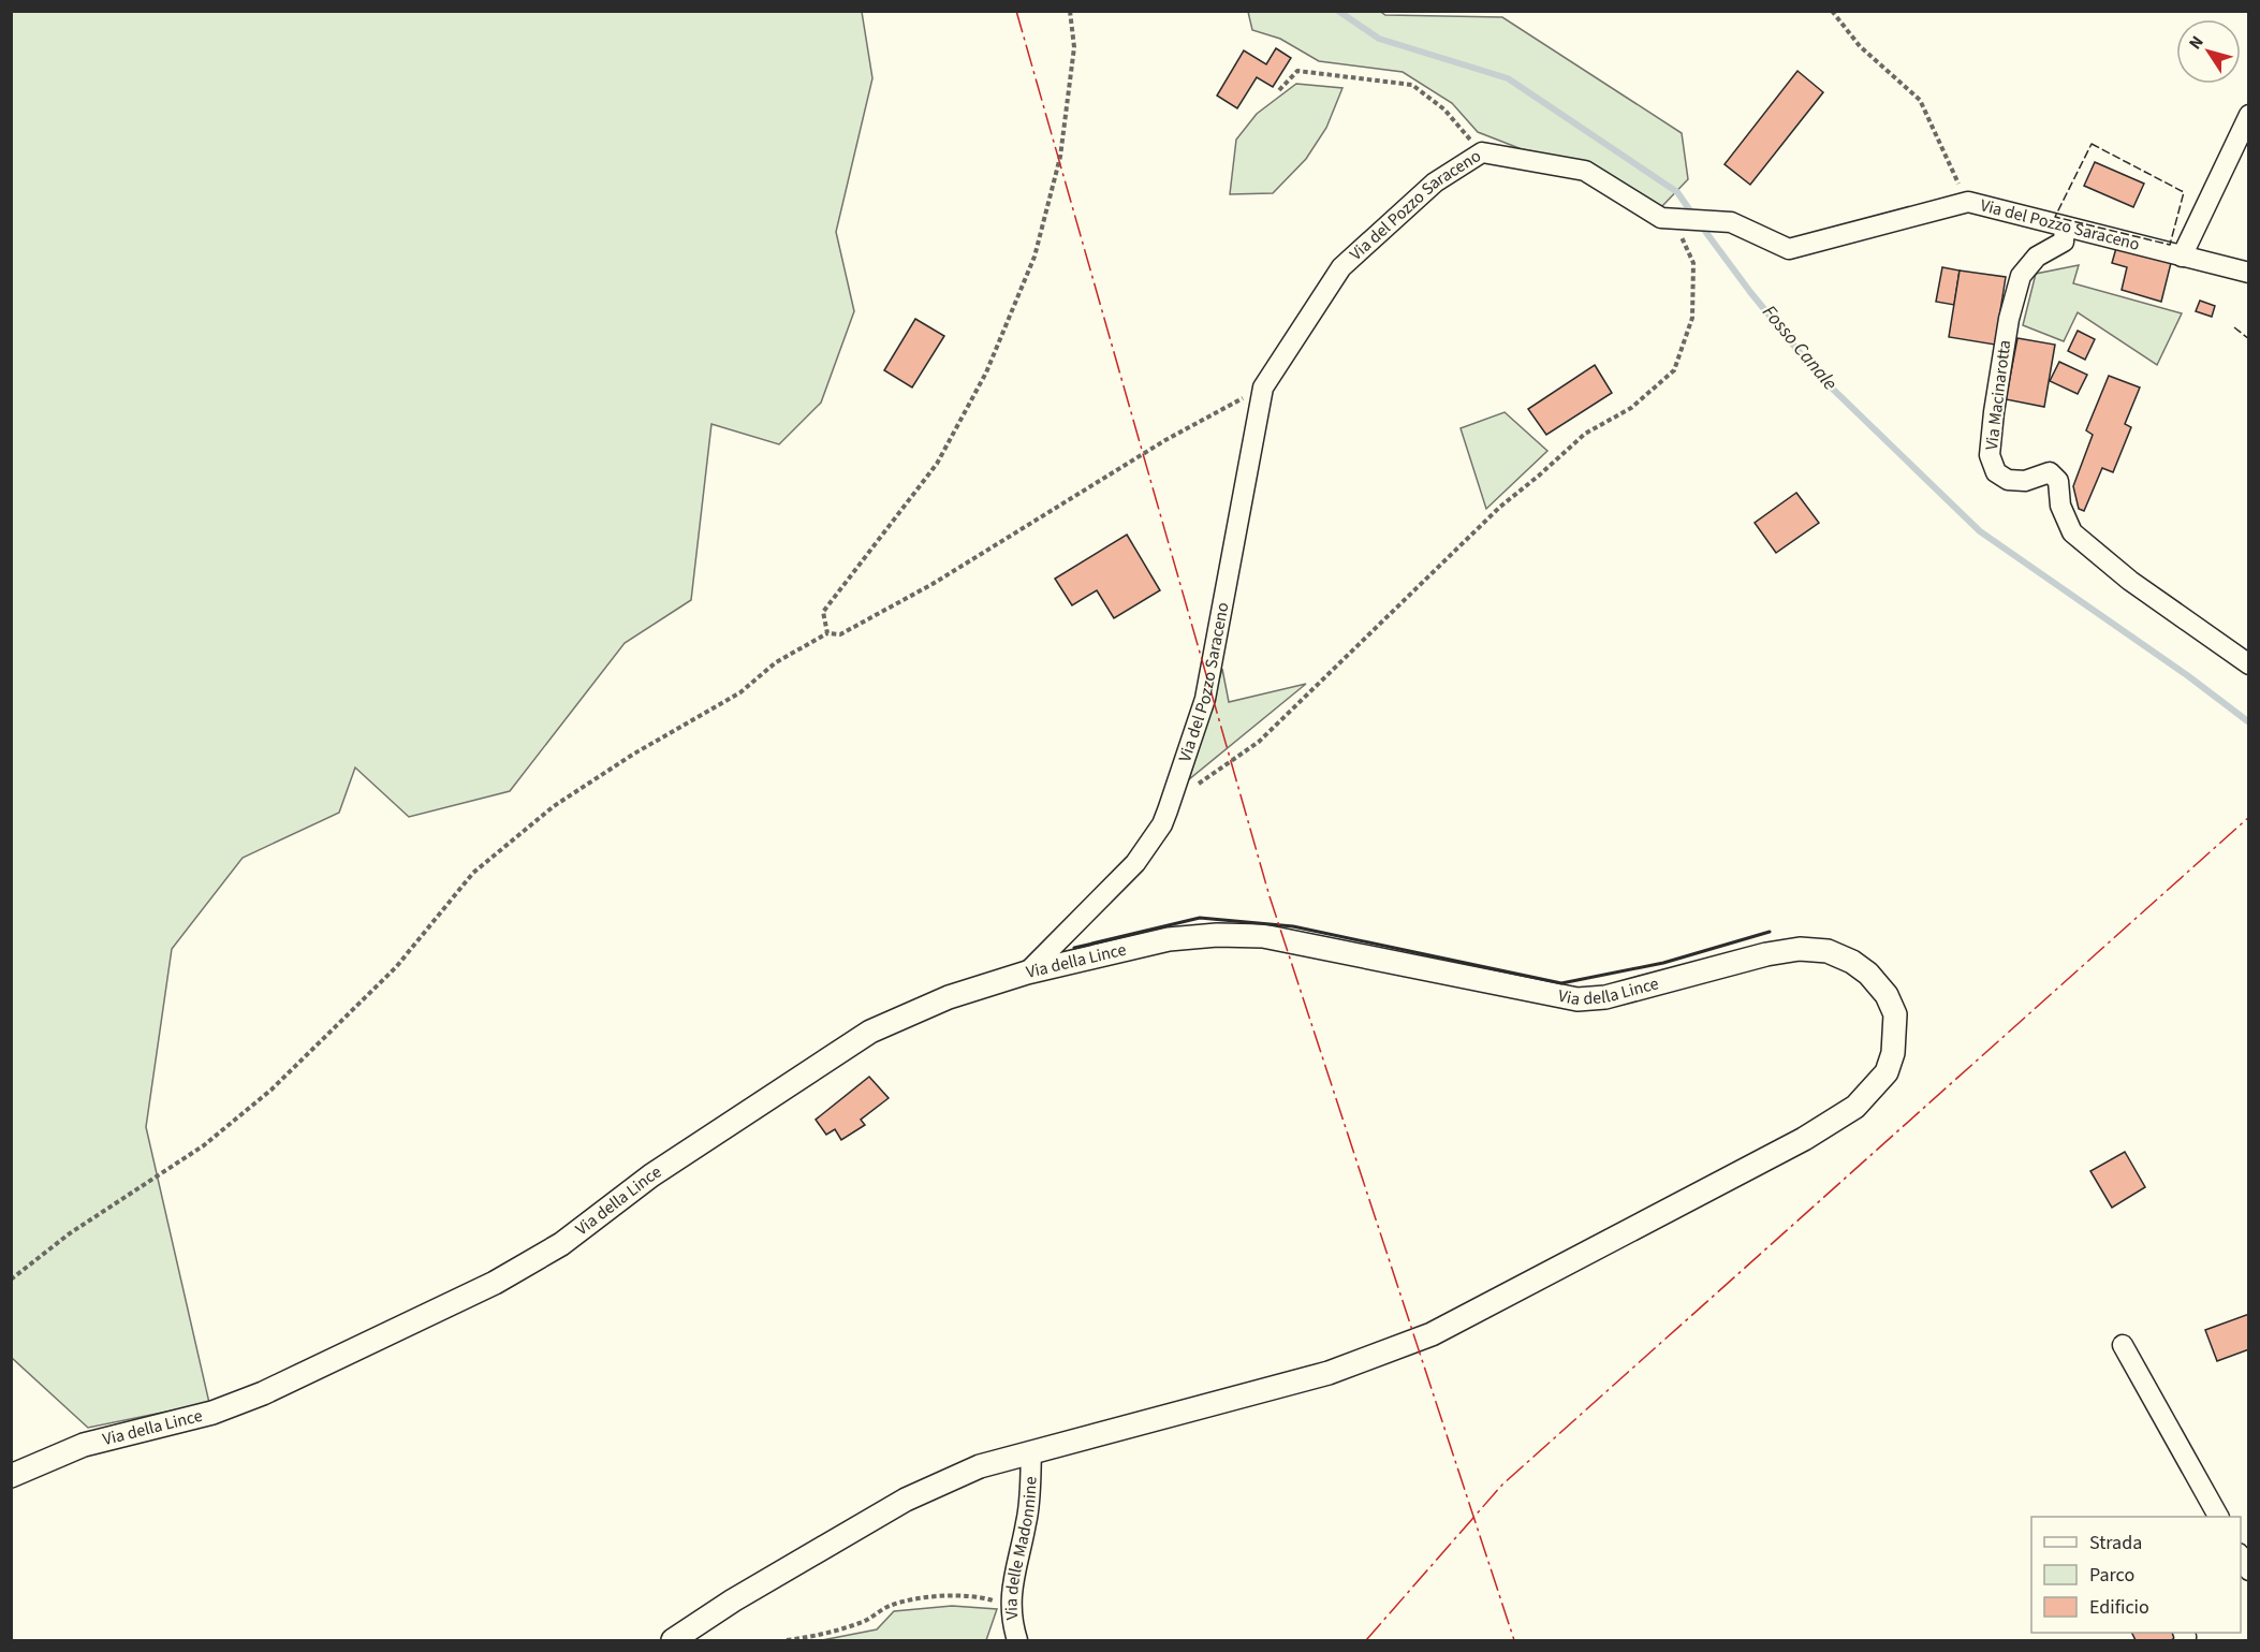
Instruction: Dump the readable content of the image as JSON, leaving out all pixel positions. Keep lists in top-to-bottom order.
{
  "streets": {
    "street": [
      "Via del Pozzo Saraceno",
      "Via Macinarotta",
      "Via della Lince",
      "Via delle Madonnine"
    ]
  },
  "crossings": [
    ["Via del Pozzo Saraceno", "Via Macinarotta"],
    ["Via del Pozzo Saraceno", "Via della Lince"],
    ["Via della Lince", "Via delle Madonnine"]
  ],
  "water": ["Fosso Canale"],
  "legend": ["Strada", "Parco", "Edificio"],
  "north": "top left"
}
